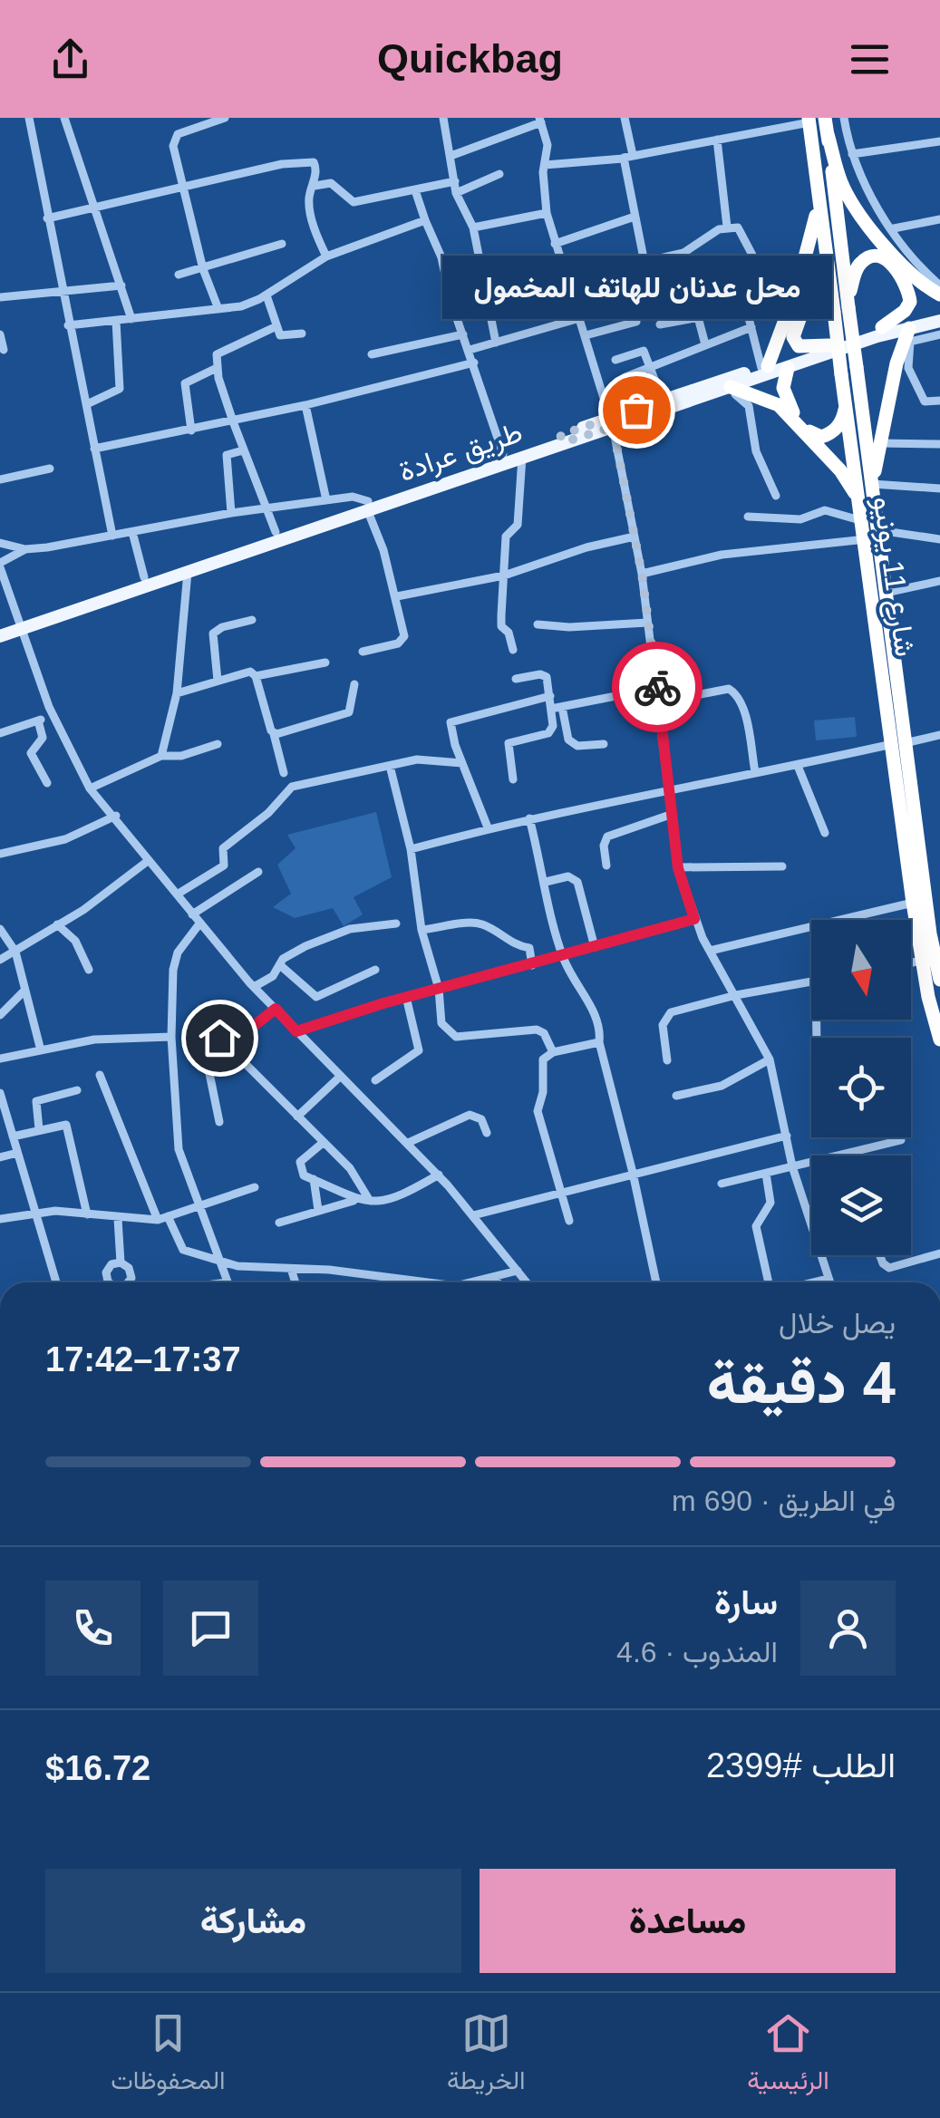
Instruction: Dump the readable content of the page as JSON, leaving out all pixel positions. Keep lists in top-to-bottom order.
{
  "streets": {
    "highway": ["شارع 11 يونيو"],
    "main road": ["طريق عرادة"]
  },
  "places": ["محل عدنان للهاتف المخمول"],
  "north": "bottom",
  "page": {
    "header": "Quickbag",
    "bubble": "محل عدنان للهاتف المخمول",
    "heading": ["4 دقيقة", "يصل خلال", "17:37–17:42"],
    "panel": [
      "سارة",
      "المندوب · 4.6",
      "الطلب #2399",
      "$16.72"
    ],
    "bar": "في الطريق · 690 m",
    "buttons": ["مساعدة", "مشاركة"],
    "tabs": ["الرئيسية", "الخريطة", "المحفوظات"]
  }
}
